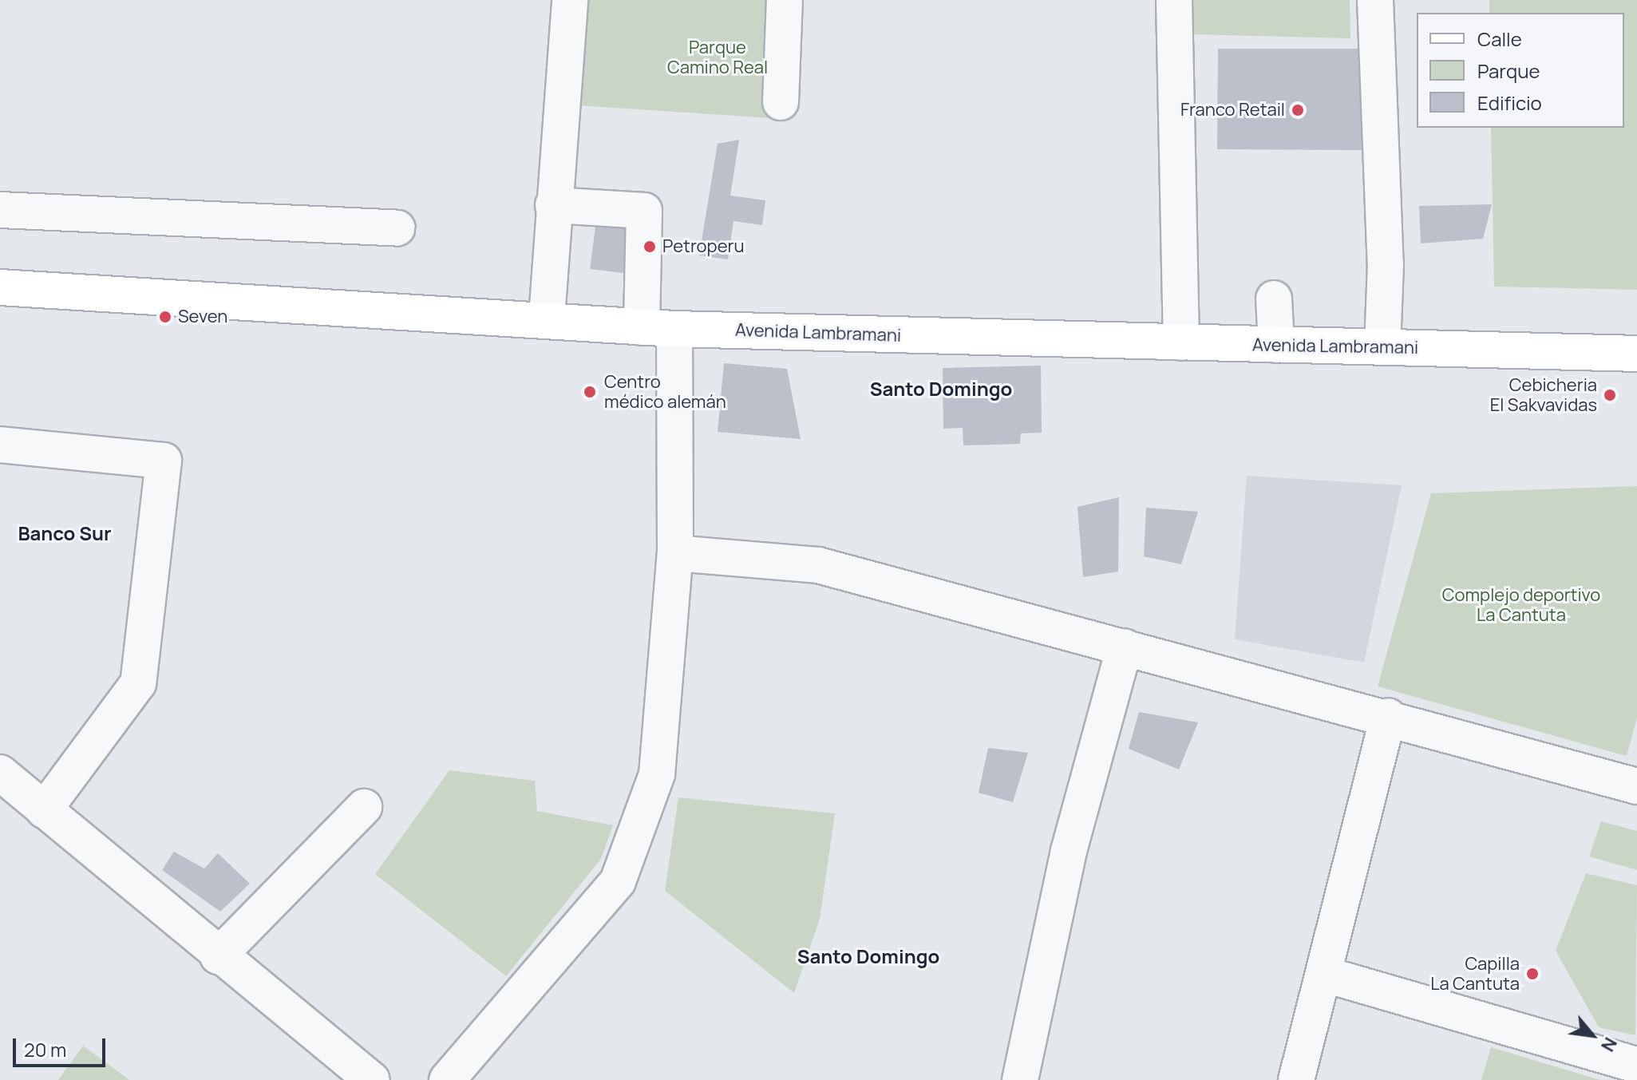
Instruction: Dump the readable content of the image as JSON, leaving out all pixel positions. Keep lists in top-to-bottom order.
{
  "streets": {
    "main road": ["Avenida Lambramani"]
  },
  "districts": ["Santo Domingo", "Banco Sur", "Santo Domingo"],
  "parks": ["Parque Camino Real", "Complejo deportivo La Cantuta"],
  "places": [
    "Franco Retail",
    "Petroperu",
    "Seven",
    "Centro médico alemán",
    "Cebicheria El Sakvavidas",
    "Capilla La Cantuta"
  ],
  "legend": ["Calle", "Parque", "Edificio"],
  "scale_bar": "20 m",
  "north": "bottom right"
}
